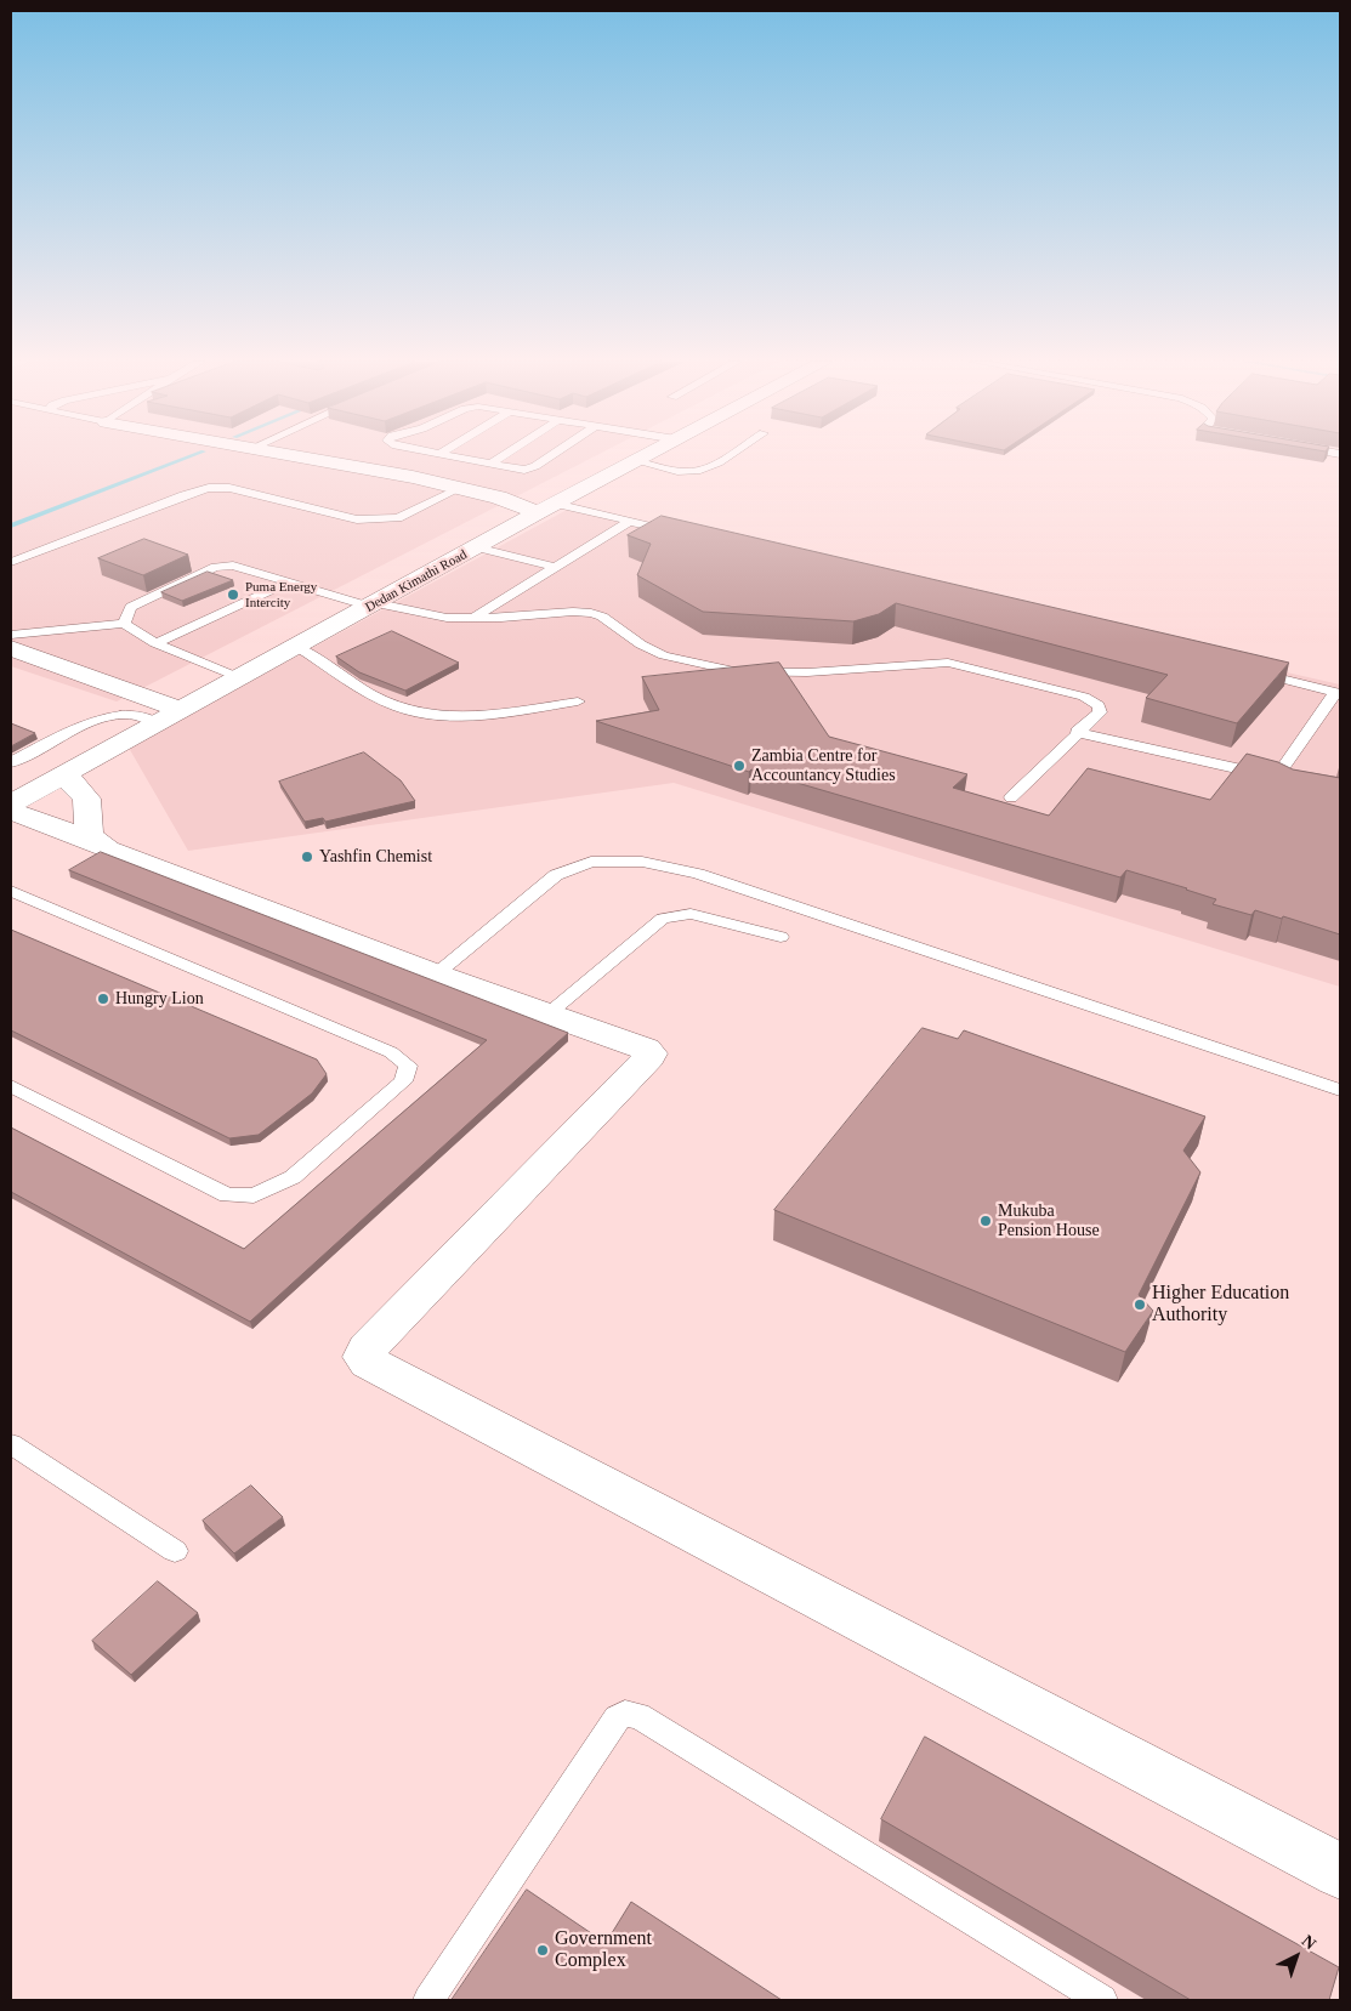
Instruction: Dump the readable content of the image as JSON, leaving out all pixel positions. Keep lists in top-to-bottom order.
{
  "streets": {
    "street": ["Dedan Kimathi Road"]
  },
  "places": [
    "Puma Energy Intercity",
    "Zambia Centre for Accountancy Studies",
    "Yashfin Chemist",
    "Hungry Lion",
    "Mukuba Pension House",
    "Higher Education Authority",
    "Government Complex"
  ],
  "north": "top right"
}
